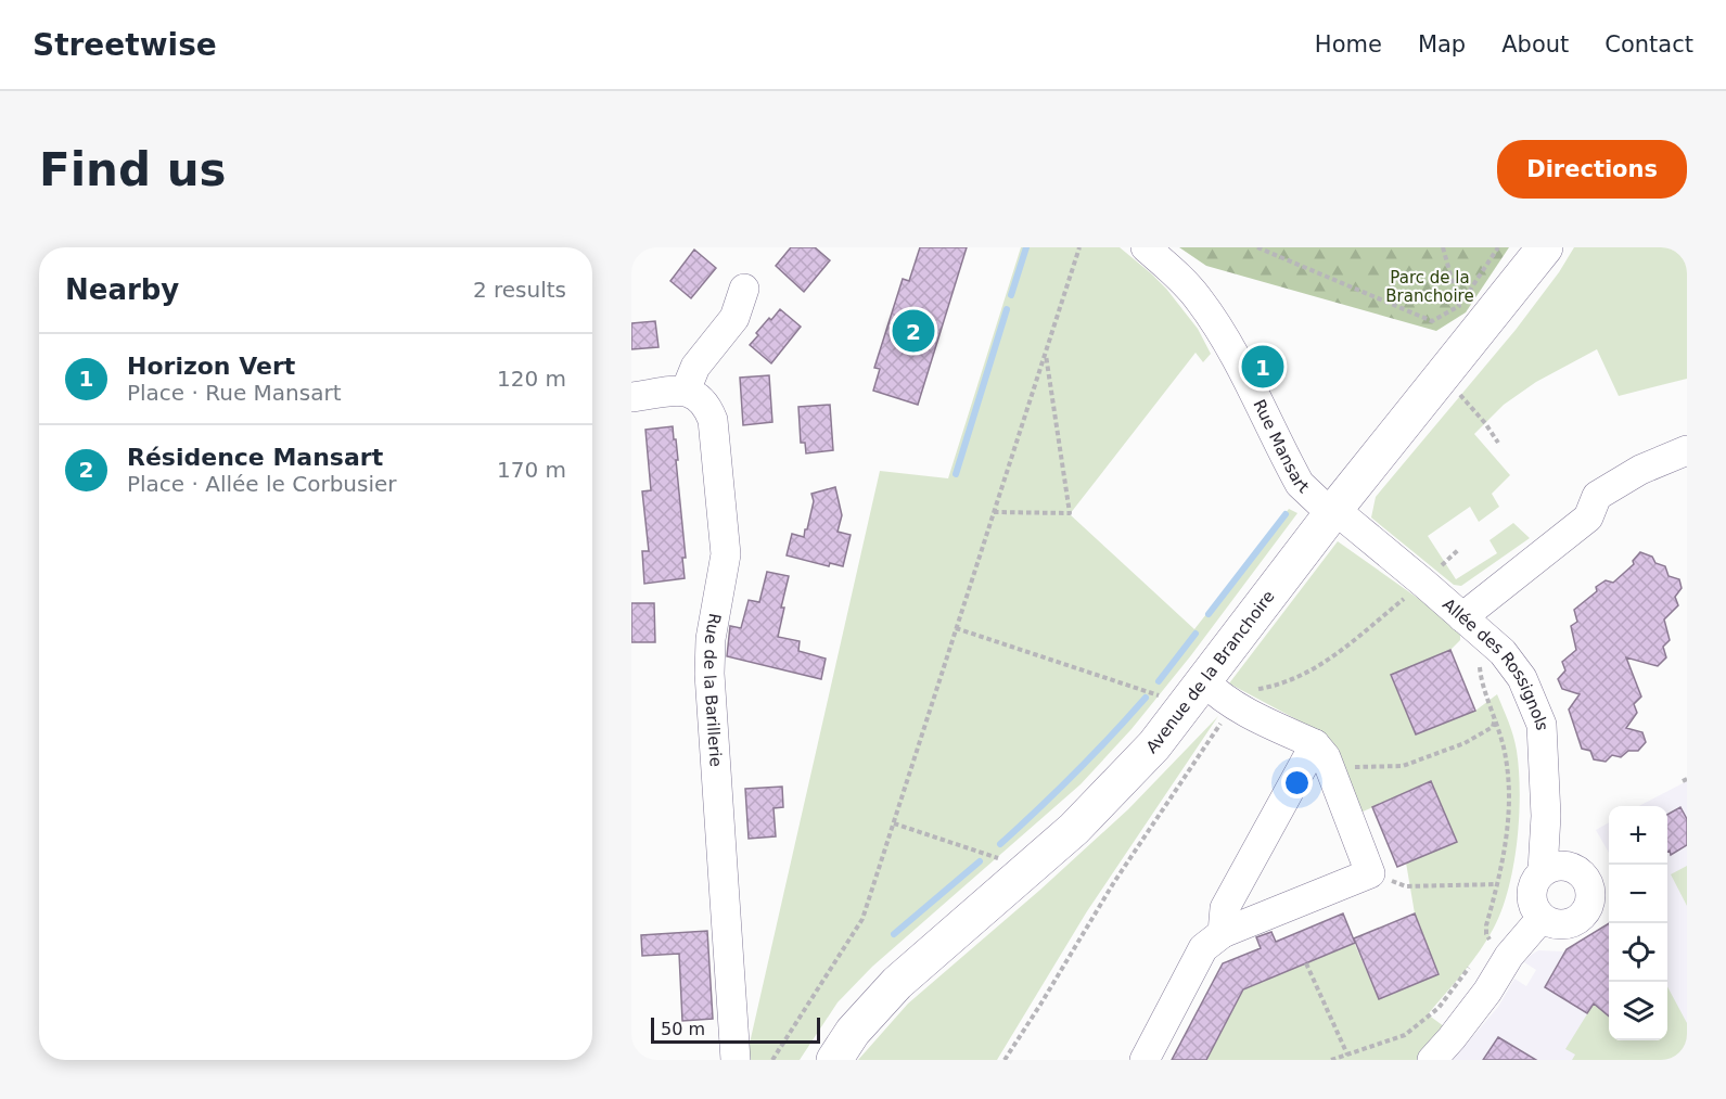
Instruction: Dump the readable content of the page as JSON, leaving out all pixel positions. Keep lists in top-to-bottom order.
{
  "streets": {
    "main road": ["Avenue de la Branchoire"],
    "street": ["Rue Mansart", "Allée des Rossignols", "Rue de la Barillerie"]
  },
  "crossings": [
    ["Rue Mansart", "Allée des Rossignols"],
    ["Rue Mansart", "Avenue de la Branchoire"],
    ["Allée des Rossignols", "Avenue de la Branchoire"]
  ],
  "parks": ["Parc de la Branchoire"],
  "scale_bar": "50 m",
  "page": {
    "header": "Streetwise",
    "nav": [
      "Home",
      "Map",
      "About",
      "Contact"
    ],
    "buttons": "Directions",
    "title": "Find us",
    "heading": ["Nearby", "2 results"],
    "pins": ["2", "1"],
    "list": [
      {
        "mark": "1",
        "name": "Horizon Vert",
        "note": "Place · Rue Mansart",
        "value": "120 m"
      },
      {
        "mark": "2",
        "name": "Résidence Mansart",
        "note": "Place · Allée le Corbusier",
        "value": "170 m"
      }
    ],
    "map_buttons": ["+", "−"],
    "scale": "50 m"
  }
}
